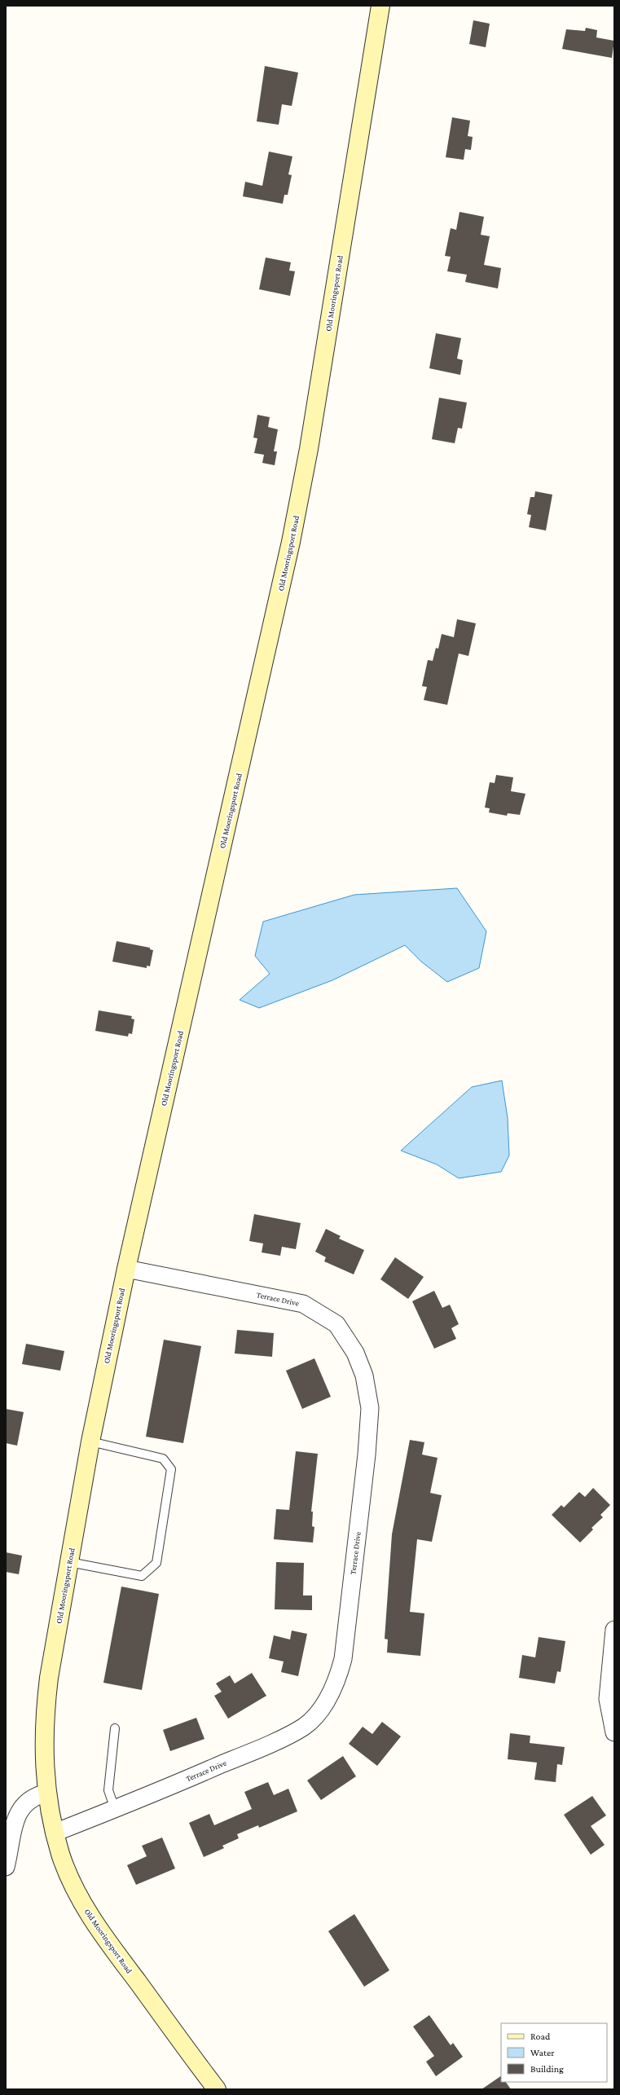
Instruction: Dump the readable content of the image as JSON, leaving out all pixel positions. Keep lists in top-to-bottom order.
{
  "streets": {
    "main road": ["Old Mooringsport Road"],
    "street": ["Terrace Drive"]
  },
  "crossings": [
    ["Old Mooringsport Road", "Terrace Drive"]
  ],
  "legend": ["Road", "Water", "Building"]
}
